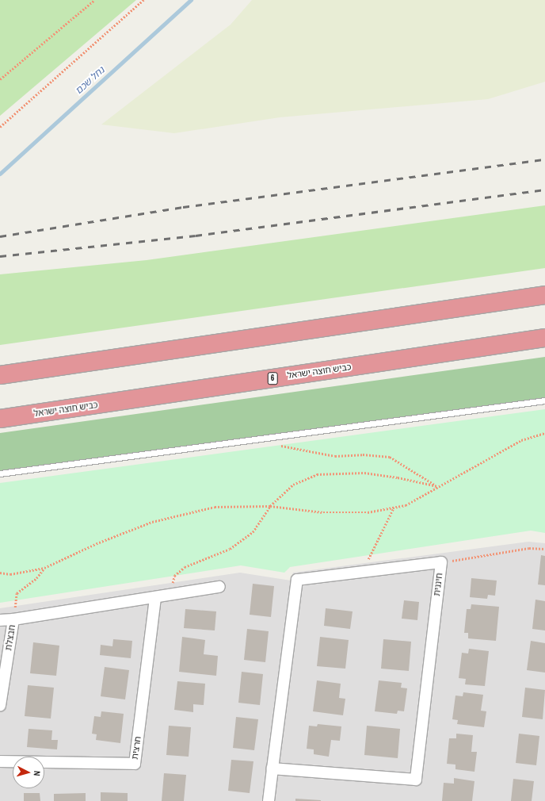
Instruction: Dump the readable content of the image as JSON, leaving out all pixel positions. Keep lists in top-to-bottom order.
{
  "streets": {
    "highway": ["כביש חוצה ישראל", "6"],
    "street": ["חיננית", "חבצלת", "חרצית"]
  },
  "water": ["נחל שכם"],
  "north": "right"
}
